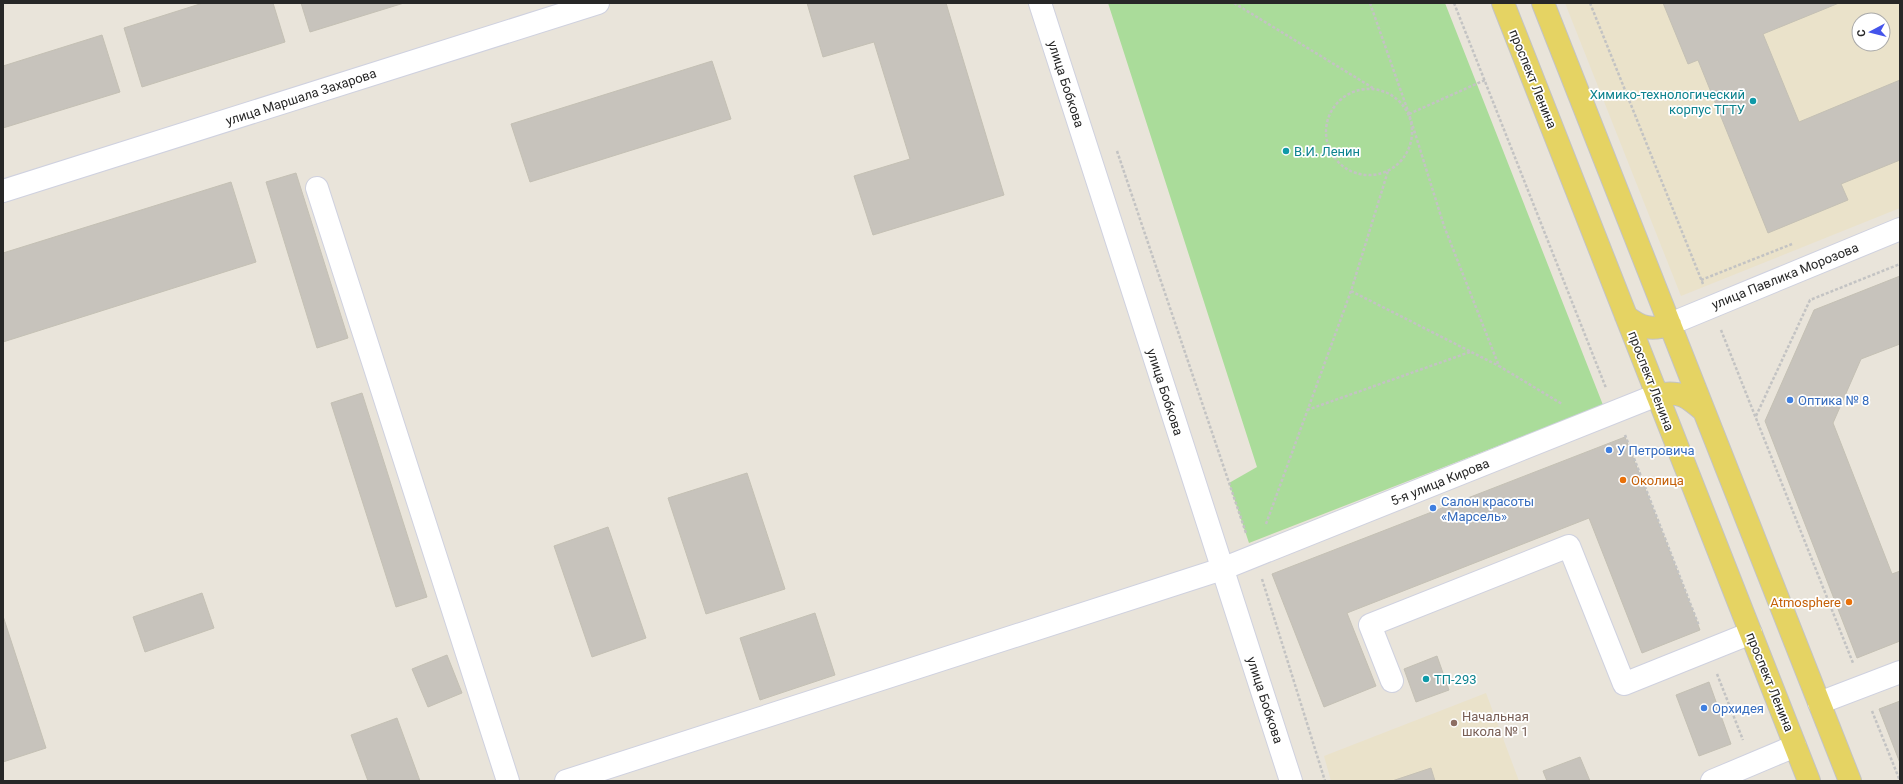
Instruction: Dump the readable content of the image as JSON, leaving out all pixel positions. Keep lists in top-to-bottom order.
{
  "streets": {
    "main road": ["проспект Ленина"],
    "street": [
      "улица Бобкова",
      "улица Маршала Захарова",
      "улица Павлика Морозова",
      "5-я улица Кирова"
    ]
  },
  "crossings": [
    ["проспект Ленина", "5-я улица Кирова"],
    ["улица Бобкова", "5-я улица Кирова"]
  ],
  "places": [
    "Химико-технологический корпус ТГТУ",
    "В.И. Ленин",
    "Оптика № 8",
    "У Петровича",
    "Околица",
    "Салон красоты «Марсель»",
    "Atmosphere",
    "ТП-293",
    "Орхидея",
    "Начальная школа № 1"
  ],
  "north": "left"
}
